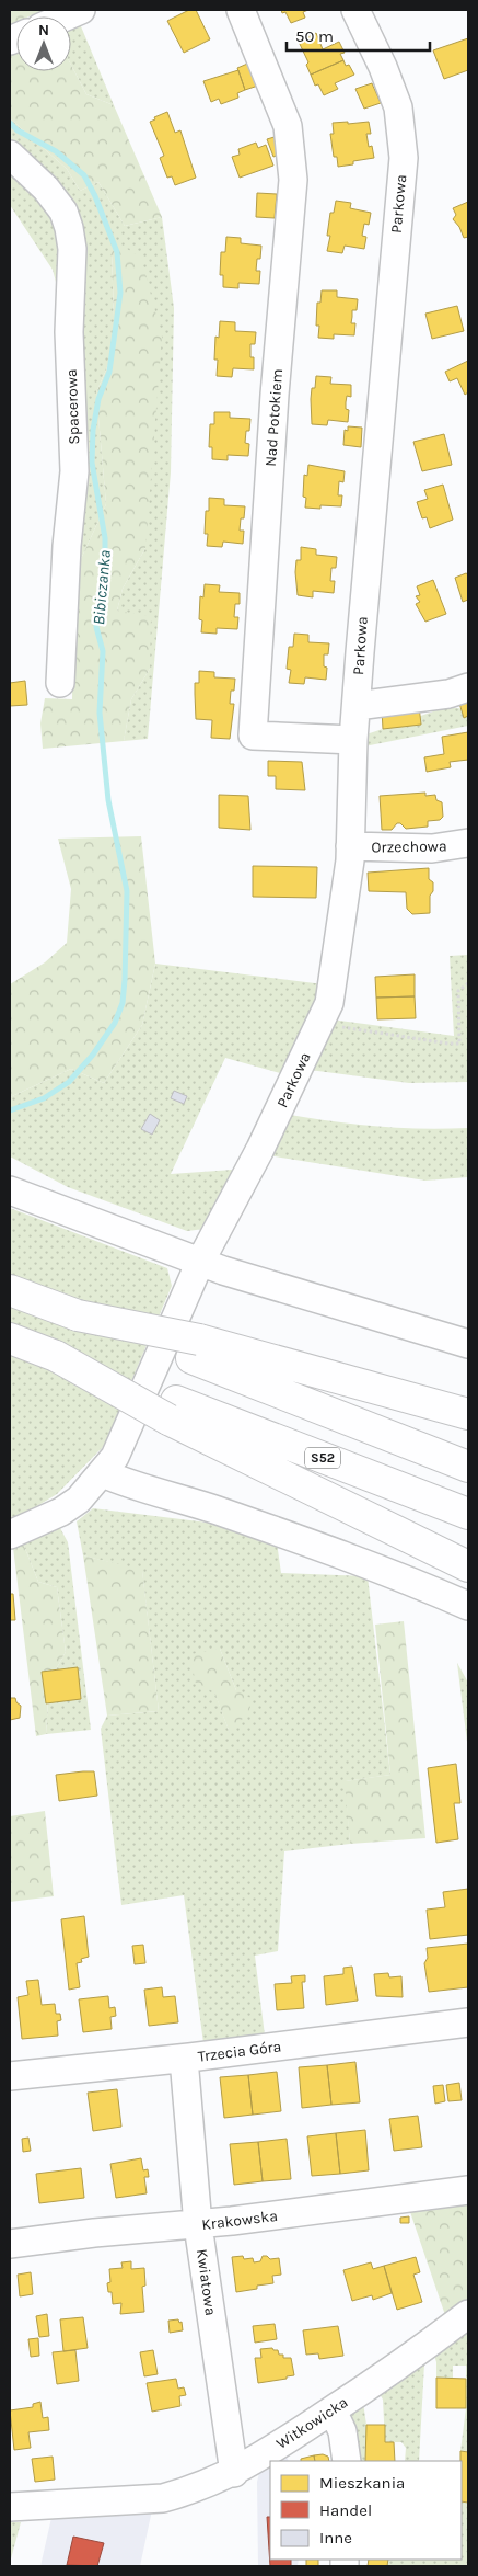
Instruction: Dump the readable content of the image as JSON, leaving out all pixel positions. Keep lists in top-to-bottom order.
{
  "streets": {
    "highway": ["S52"],
    "street": [
      "Parkowa",
      "Spacerowa",
      "Nad Potokiem",
      "Orzechowa",
      "Trzecia Góra",
      "Krakowska",
      "Kwiatowa",
      "Witkowicka"
    ]
  },
  "crossings": [
    ["Parkowa", "Nad Potokiem"],
    ["Parkowa", "Orzechowa"],
    ["Trzecia Góra", "Kwiatowa"],
    ["Krakowska", "Kwiatowa"],
    ["Kwiatowa", "Witkowicka"]
  ],
  "water": ["Bibiczanka"],
  "legend": ["Mieszkania", "Handel", "Inne"],
  "scale_bar": "50 m",
  "north": "top"
}
